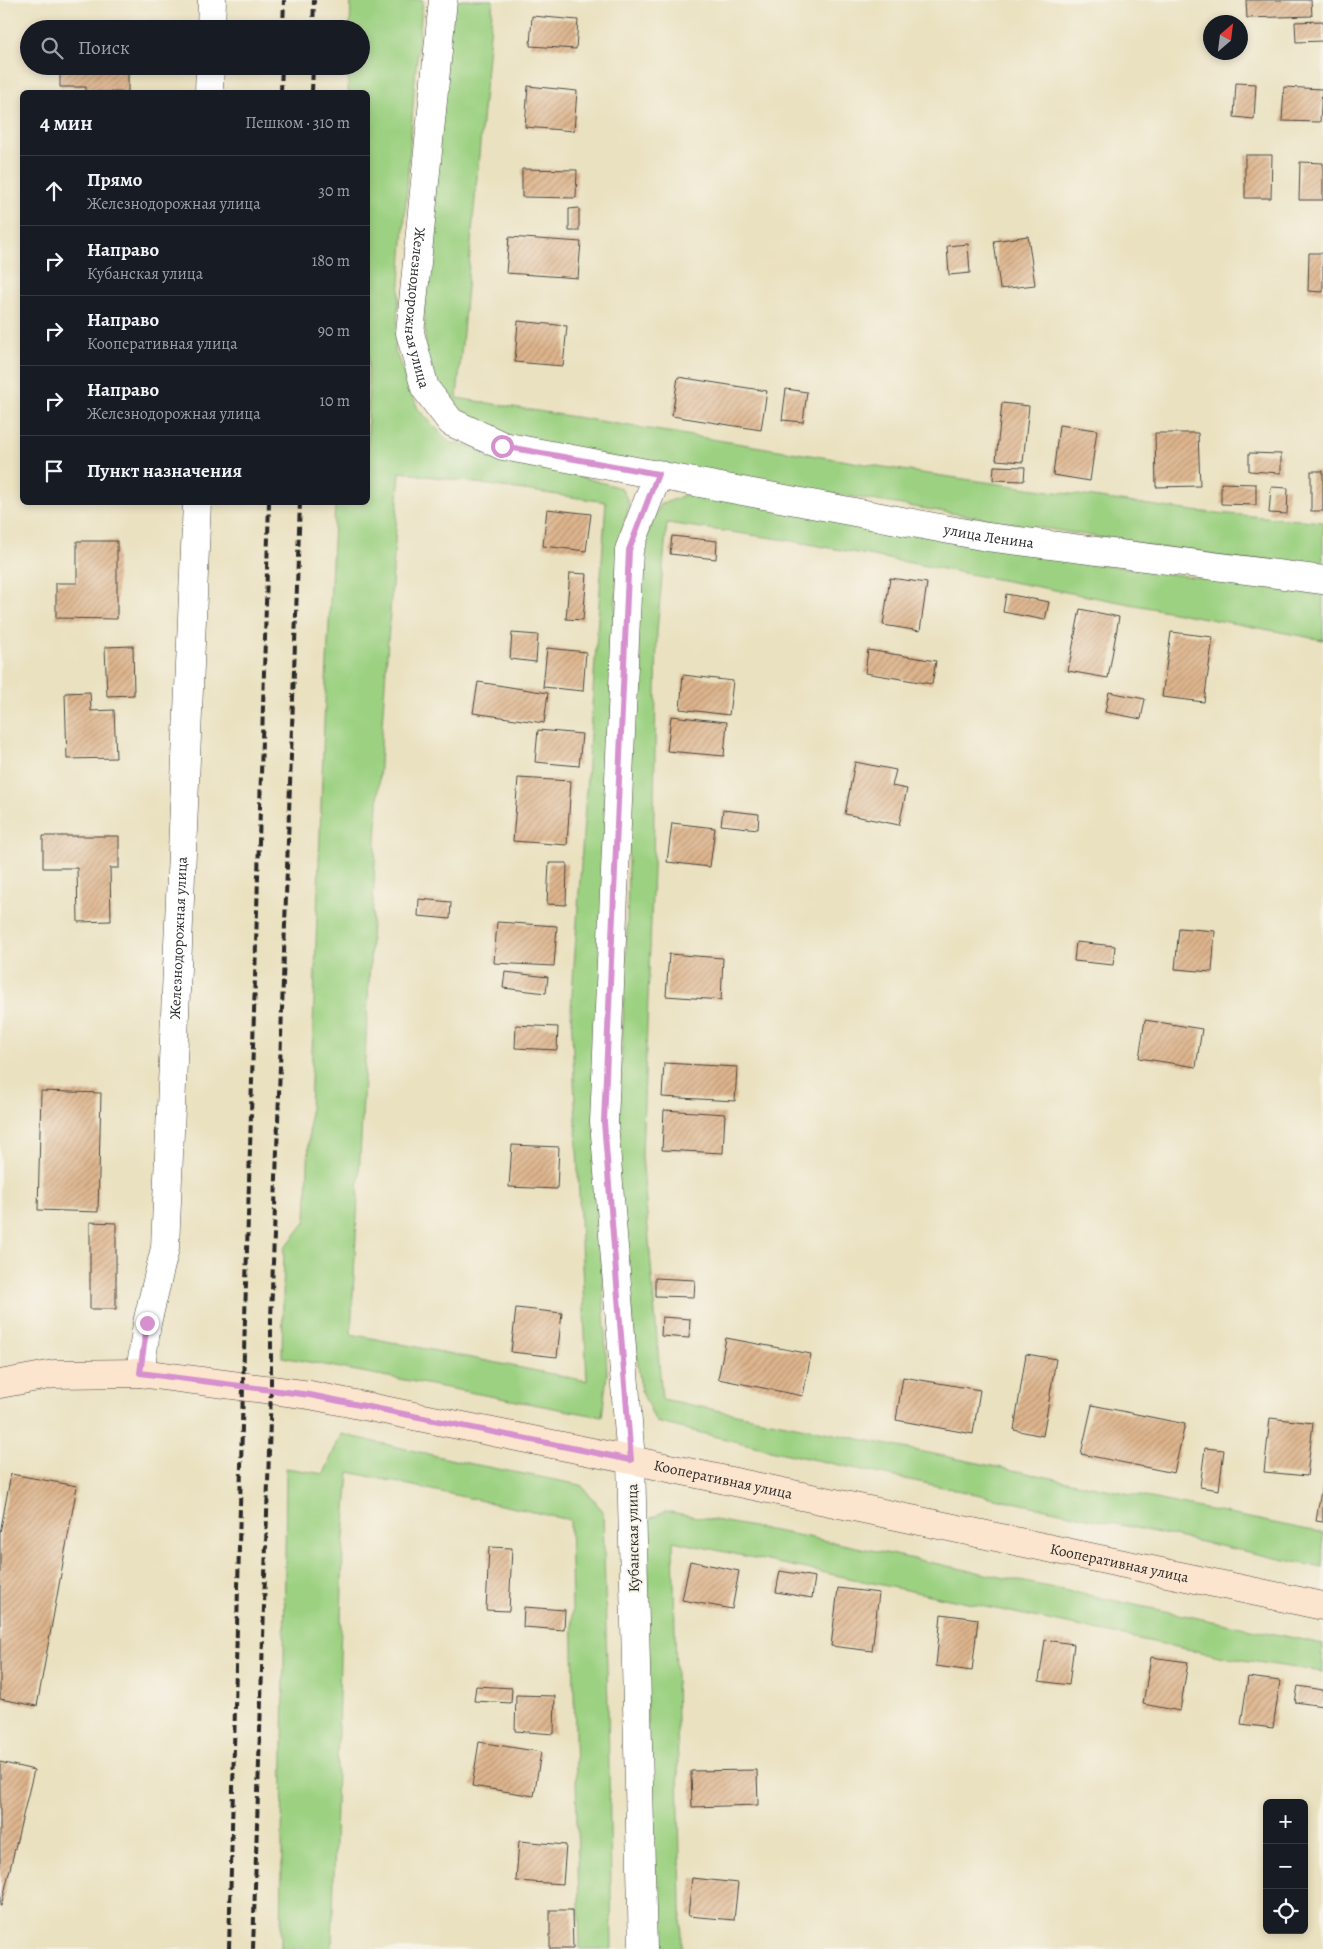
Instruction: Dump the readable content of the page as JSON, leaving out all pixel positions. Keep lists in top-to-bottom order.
{
  "streets": {
    "street": [
      "Железнодорожная улица",
      "улица Ленина",
      "Кооперативная улица",
      "Кубанская улица"
    ]
  },
  "crossings": [
    ["Железнодорожная улица", "улица Ленина"],
    ["Железнодорожная улица", "Кооперативная улица"],
    ["Железнодорожная улица", "Кубанская улица"],
    ["улица Ленина", "Кубанская улица"],
    ["Кооперативная улица", "Кубанская улица"]
  ],
  "north": "top right",
  "page": {
    "search": "Поиск",
    "heading": ["4 мин", "Пешком · 310 m"],
    "list": [
      ["Прямо", "Железнодорожная улица", "30 m"],
      ["Направо", "Кубанская улица", "180 m"],
      ["Направо", "Кооперативная улица", "90 m"],
      ["Направо", "Железнодорожная улица", "10 m"],
      "Пункт назначения"
    ],
    "map_buttons": ["+", "−"]
  }
}
